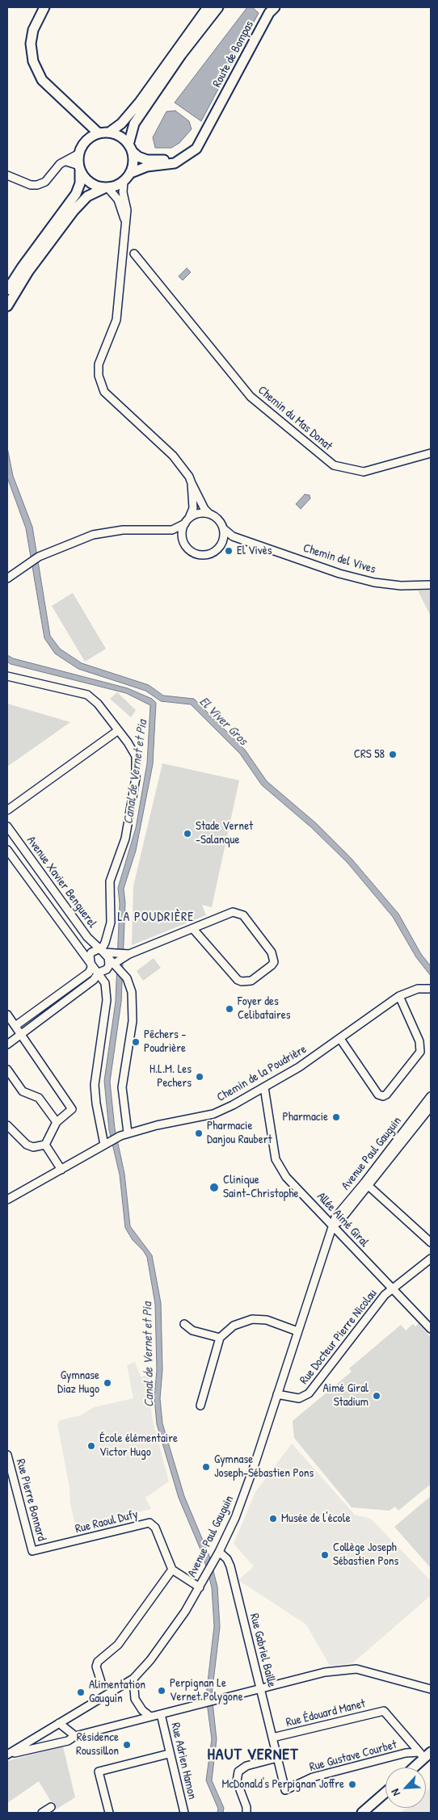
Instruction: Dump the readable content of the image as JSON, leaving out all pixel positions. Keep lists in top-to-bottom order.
{
  "streets": {
    "main road": ["Route de Bompas"],
    "street": [
      "Chemin du Mas Donat",
      "Chemin del Vives",
      "Avenue Xavier Benguerel",
      "Chemin de la Poudrière",
      "Avenue Paul Gauguin",
      "Allée Aimé Giral",
      "Rue Docteur Pierre Nicolau",
      "Rue Pierre Bonnard",
      "Rue Raoul Dufy",
      "Rue Gabriel Baille",
      "Rue Édouard Manet",
      "Rue Gustave Courbet",
      "Rue Adrien Hamon"
    ]
  },
  "crossings": [
    ["Avenue Xavier Benguerel", "Chemin de la Poudrière"],
    ["Chemin de la Poudrière", "Allée Aimé Giral"],
    ["Avenue Paul Gauguin", "Allée Aimé Giral"],
    ["Avenue Paul Gauguin", "Rue Docteur Pierre Nicolau"],
    ["Avenue Paul Gauguin", "Rue Gabriel Baille"],
    ["Allée Aimé Giral", "Rue Docteur Pierre Nicolau"],
    ["Rue Pierre Bonnard", "Rue Raoul Dufy"],
    ["Rue Gabriel Baille", "Rue Édouard Manet"],
    ["Rue Gabriel Baille", "Rue Gustave Courbet"],
    ["Rue Édouard Manet", "Rue Gustave Courbet"]
  ],
  "districts": ["LA POUDRIÈRE", "HAUT VERNET"],
  "water": ["El Viver Gros", "Canal de Vernet et Pia"],
  "places": [
    "El Vivès",
    "CRS 58",
    "Stade Vernet -Salanque",
    "Foyer des Celibataires",
    "Pêchers - Poudrière",
    "H.L.M. Les Pechers",
    "Pharmacie",
    "Pharmacie Danjou Raubert",
    "Clinique Saint-Christophe",
    "Gymnase Diaz Hugo",
    "Aimé Giral Stadium",
    "École élémentaire Victor Hugo",
    "Gymnase Joseph-Sébastien Pons",
    "Musée de l'école",
    "Collège Joseph Sébastien Pons",
    "Perpignan Le Vernet Polygone",
    "Alimentation Gauguin",
    "Résidence Roussillon",
    "McDonald's Perpignan Joffre"
  ],
  "north": "bottom left"
}
